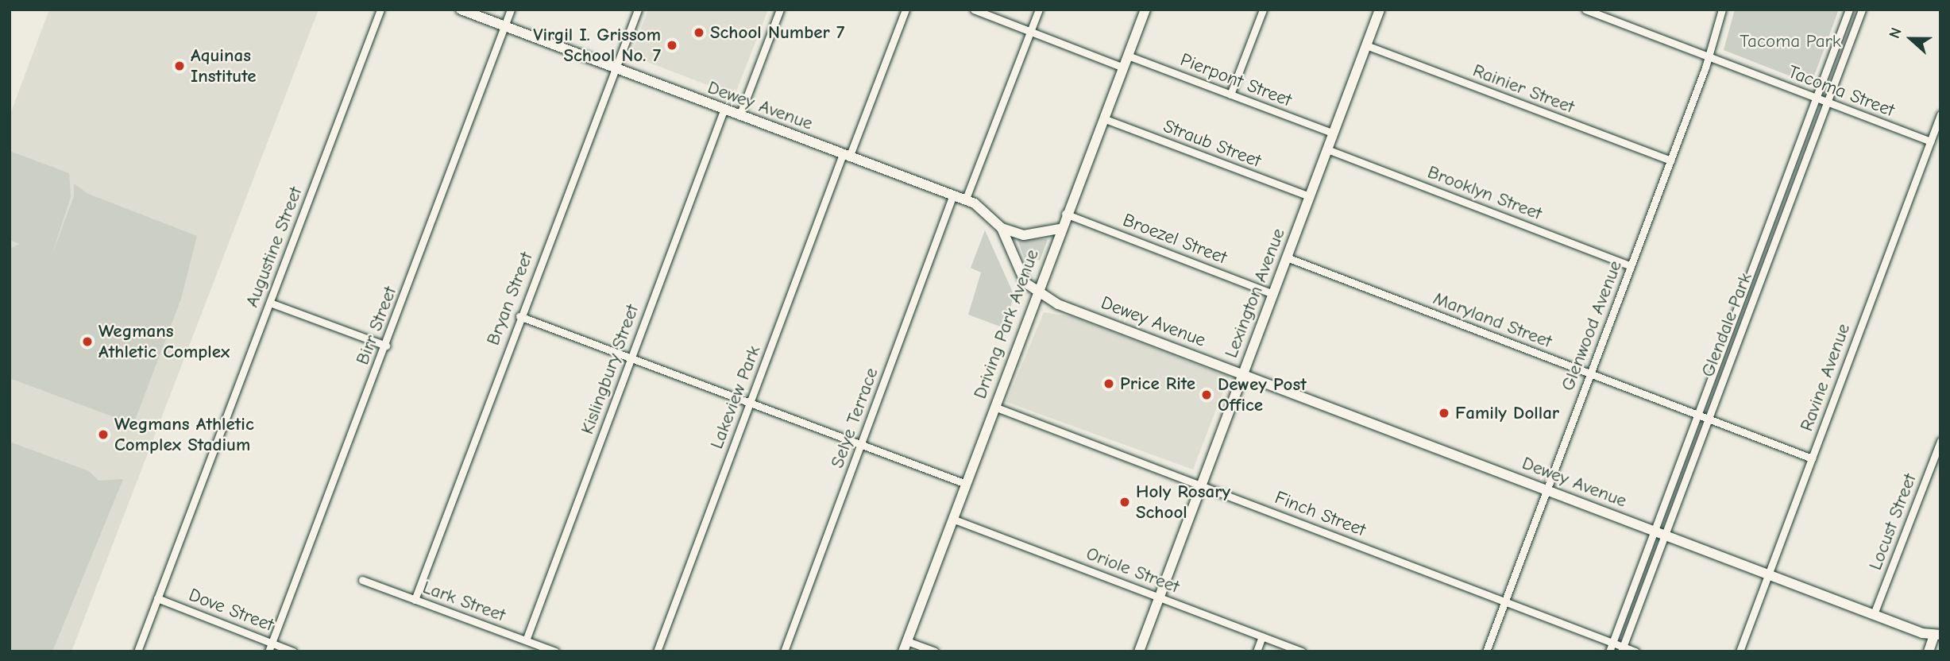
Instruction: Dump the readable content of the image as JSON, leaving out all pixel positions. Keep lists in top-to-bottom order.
{
  "streets": {
    "street": [
      "Pierpont Street",
      "Rainier Street",
      "Tacoma Street",
      "Dewey Avenue",
      "Straub Street",
      "Brooklyn Street",
      "Broezel Street",
      "Augustine Street",
      "Lexington Avenue",
      "Bryan Street",
      "Maryland Street",
      "Driving Park Avenue",
      "Glendale Park",
      "Birr Street",
      "Glenwood Avenue",
      "Kislingbury Street",
      "Ravine Avenue",
      "Lakeview Park",
      "Selye Terrace",
      "Finch Street",
      "Locust Street",
      "Oriole Street",
      "Lark Street",
      "Dove Street"
    ]
  },
  "crossings": [
    ["Pierpont Street", "Lexington Avenue"],
    ["Pierpont Street", "Driving Park Avenue"],
    ["Rainier Street", "Lexington Avenue"],
    ["Rainier Street", "Glenwood Avenue"],
    ["Tacoma Street", "Glendale Park"],
    ["Tacoma Street", "Glenwood Avenue"],
    ["Tacoma Street", "Ravine Avenue"],
    ["Dewey Avenue", "Lexington Avenue"],
    ["Dewey Avenue", "Bryan Street"],
    ["Dewey Avenue", "Driving Park Avenue"],
    ["Dewey Avenue", "Glendale Park"],
    ["Dewey Avenue", "Birr Street"],
    ["Dewey Avenue", "Glenwood Avenue"],
    ["Dewey Avenue", "Kislingbury Street"],
    ["Dewey Avenue", "Ravine Avenue"],
    ["Dewey Avenue", "Lakeview Park"],
    ["Dewey Avenue", "Selye Terrace"],
    ["Dewey Avenue", "Locust Street"],
    ["Straub Street", "Lexington Avenue"],
    ["Straub Street", "Driving Park Avenue"],
    ["Brooklyn Street", "Lexington Avenue"],
    ["Brooklyn Street", "Glenwood Avenue"],
    ["Broezel Street", "Lexington Avenue"],
    ["Broezel Street", "Driving Park Avenue"],
    ["Augustine Street", "Dove Street"],
    ["Lexington Avenue", "Maryland Street"],
    ["Lexington Avenue", "Finch Street"],
    ["Lexington Avenue", "Oriole Street"],
    ["Bryan Street", "Lark Street"],
    ["Maryland Street", "Glendale Park"],
    ["Maryland Street", "Glenwood Avenue"],
    ["Maryland Street", "Ravine Avenue"],
    ["Driving Park Avenue", "Finch Street"],
    ["Driving Park Avenue", "Oriole Street"],
    ["Glendale Park", "Finch Street"],
    ["Birr Street", "Dove Street"],
    ["Glenwood Avenue", "Finch Street"],
    ["Kislingbury Street", "Lark Street"]
  ],
  "parks": ["Tacoma Park"],
  "places": [
    "School Number 7",
    "Virgil I. Grissom School No. 7",
    "Aquinas Institute",
    "Wegmans Athletic Complex",
    "Price Rite",
    "Dewey Post Office",
    "Family Dollar",
    "Wegmans Athletic Complex Stadium",
    "Holy Rosary School"
  ],
  "north": "left"
}
